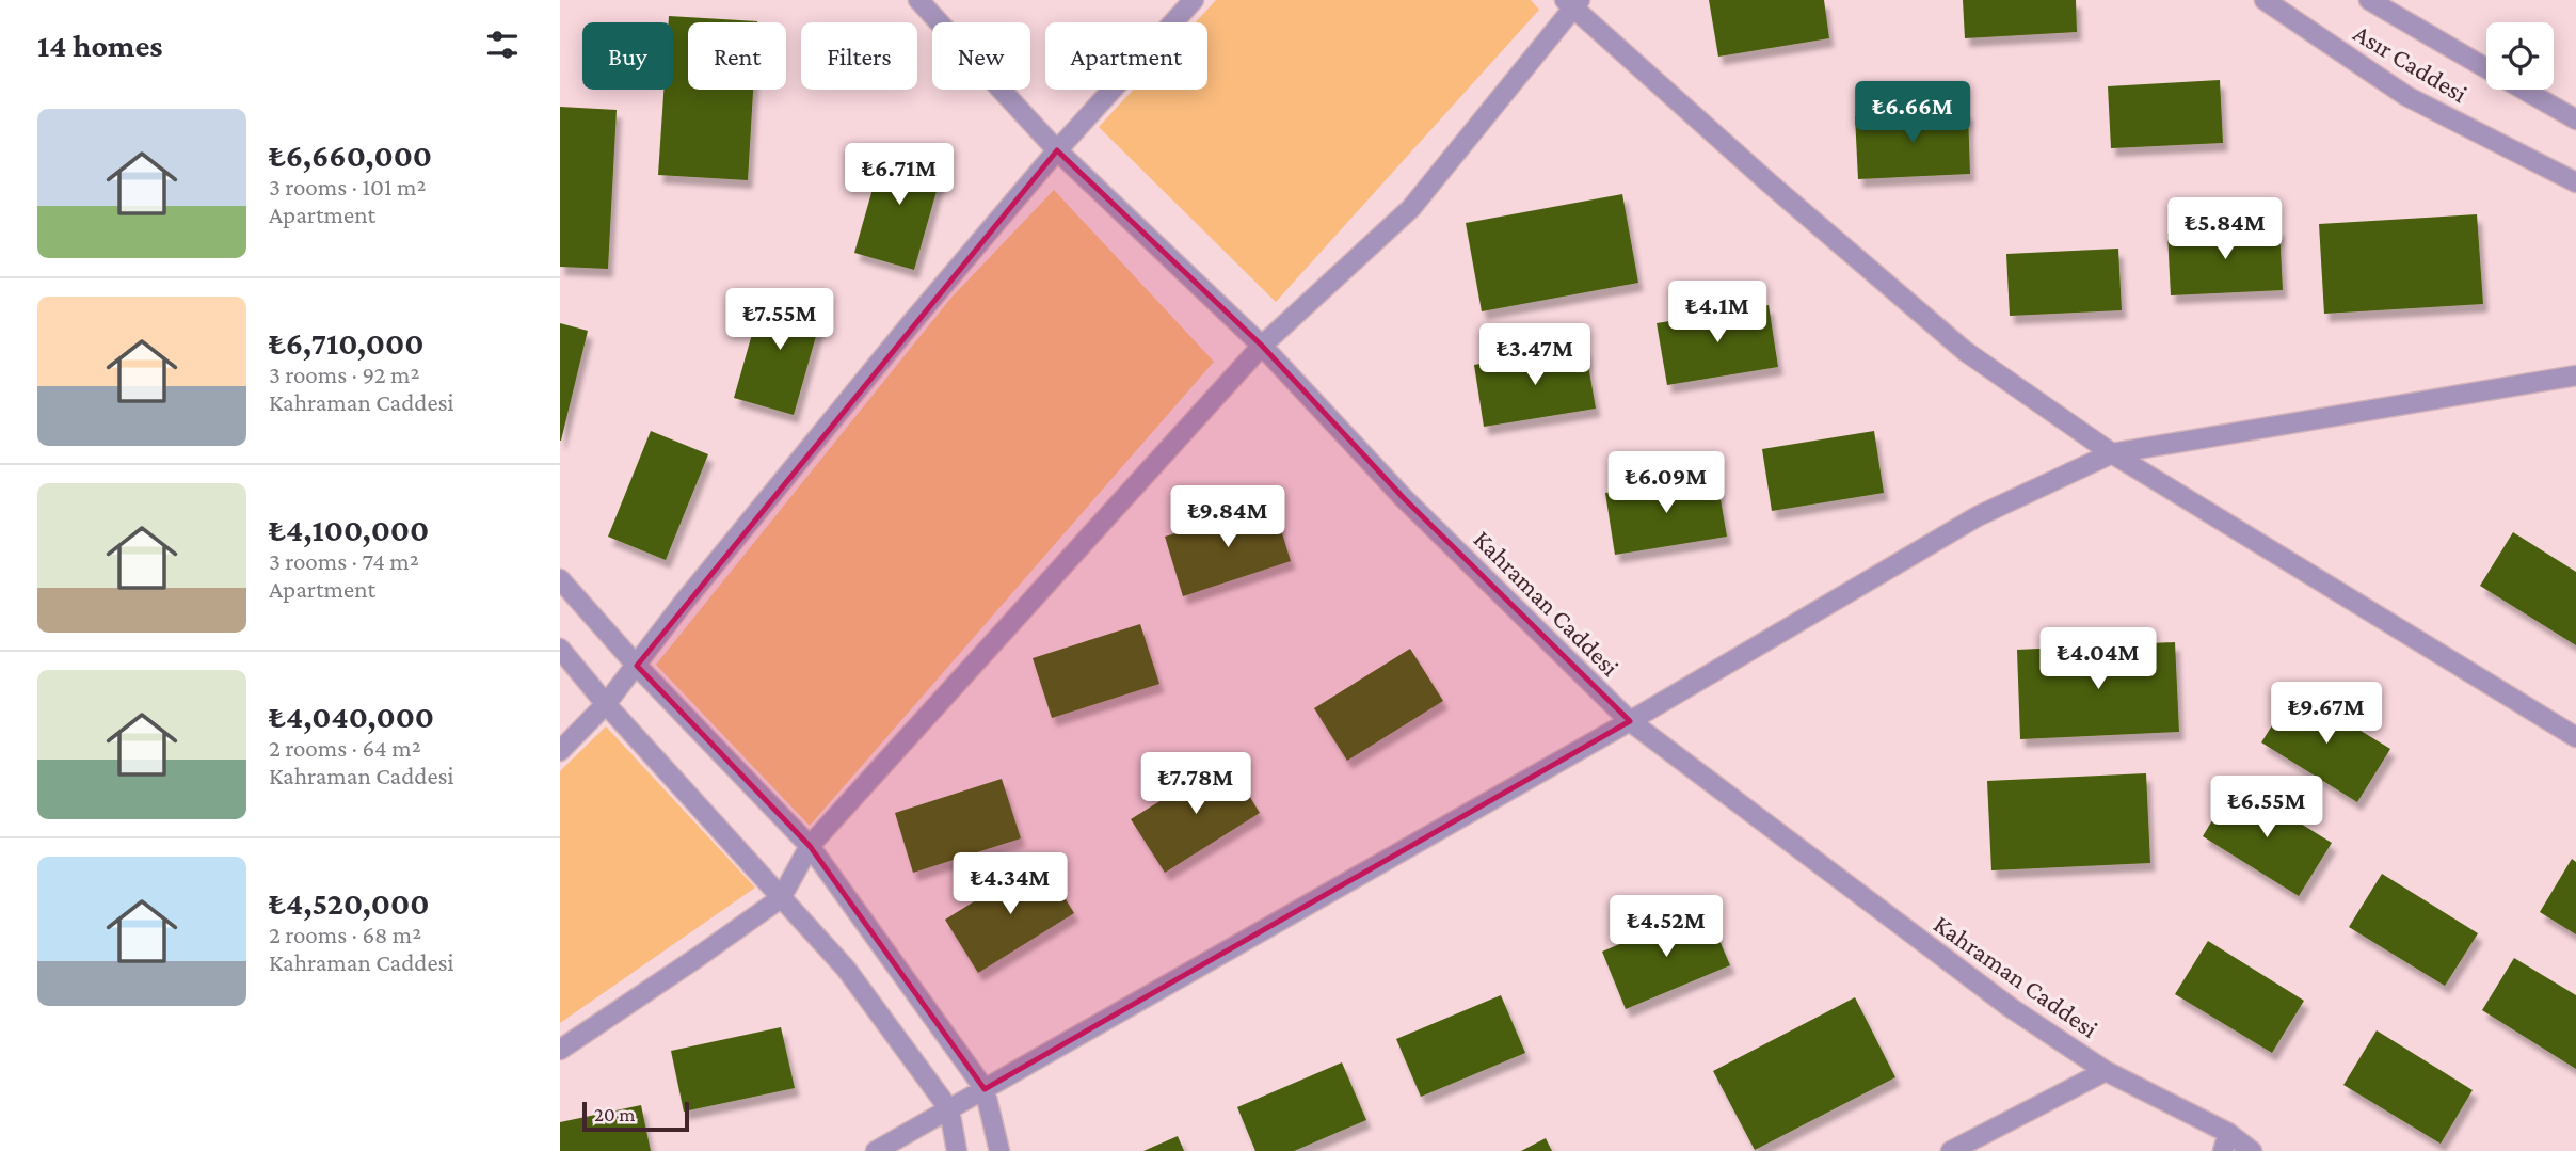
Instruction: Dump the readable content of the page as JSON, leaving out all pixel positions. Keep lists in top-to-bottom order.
{
  "streets": {
    "street": ["Asır Caddesi", "Kahraman Caddesi"]
  },
  "scale_bar": "20 m",
  "page": {
    "heading": "14 homes",
    "chip": [
      "Buy",
      "Rent",
      "Filters",
      "New",
      "Apartment"
    ],
    "price": [
      "₺6.66M",
      "₺6.71M",
      "₺5.84M",
      "₺4.1M",
      "₺7.55M",
      "₺3.47M",
      "₺6.09M",
      "₺9.84M",
      "₺4.04M",
      "₺9.67M",
      "₺7.78M",
      "₺6.55M",
      "₺4.34M",
      "₺4.52M"
    ],
    "list": [
      {
        "name": "₺6,660,000",
        "note": "3 rooms · 101 m² · Apartment"
      },
      {
        "name": "₺6,710,000",
        "note": "3 rooms · 92 m² · Kahraman Caddesi"
      },
      {
        "name": "₺4,100,000",
        "note": "3 rooms · 74 m² · Apartment"
      },
      {
        "name": "₺4,040,000",
        "note": "2 rooms · 64 m² · Kahraman Caddesi"
      },
      {
        "name": "₺4,520,000",
        "note": "2 rooms · 68 m² · Kahraman Caddesi"
      }
    ],
    "scale": "20 m"
  }
}
